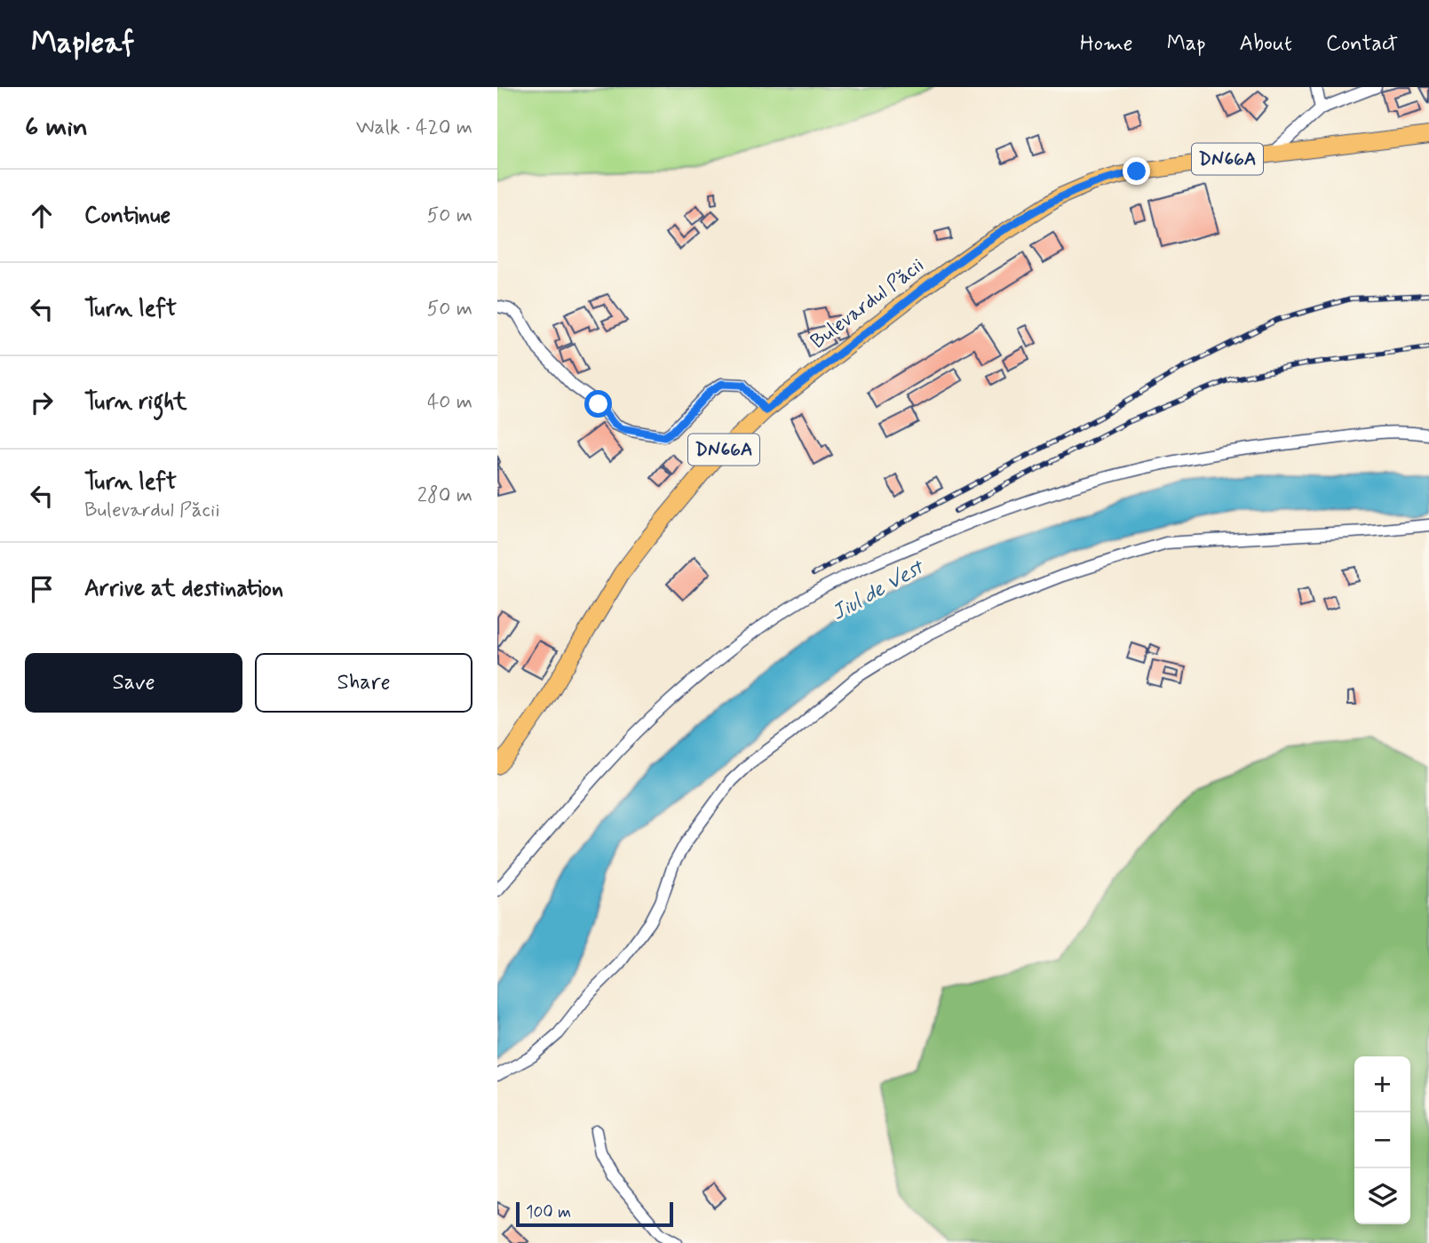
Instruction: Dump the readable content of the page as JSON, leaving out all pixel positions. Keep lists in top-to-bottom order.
{
  "streets": {
    "main road": ["DN66A", "Bulevardul Păcii"]
  },
  "water": ["Jiul de Vest"],
  "scale_bar": "100 m",
  "page": {
    "header": "Mapleaf",
    "nav": [
      "Home",
      "Map",
      "About",
      "Contact"
    ],
    "heading": ["6 min", "Walk · 420 m"],
    "list": [
      ["Continue", "50 m"],
      ["Turn left", "50 m"],
      ["Turn right", "40 m"],
      ["Turn left", "Bulevardul Păcii", "280 m"],
      "Arrive at destination"
    ],
    "buttons": ["Save", "Share"],
    "map_buttons": ["+", "−"],
    "scale": "100 m"
  }
}
